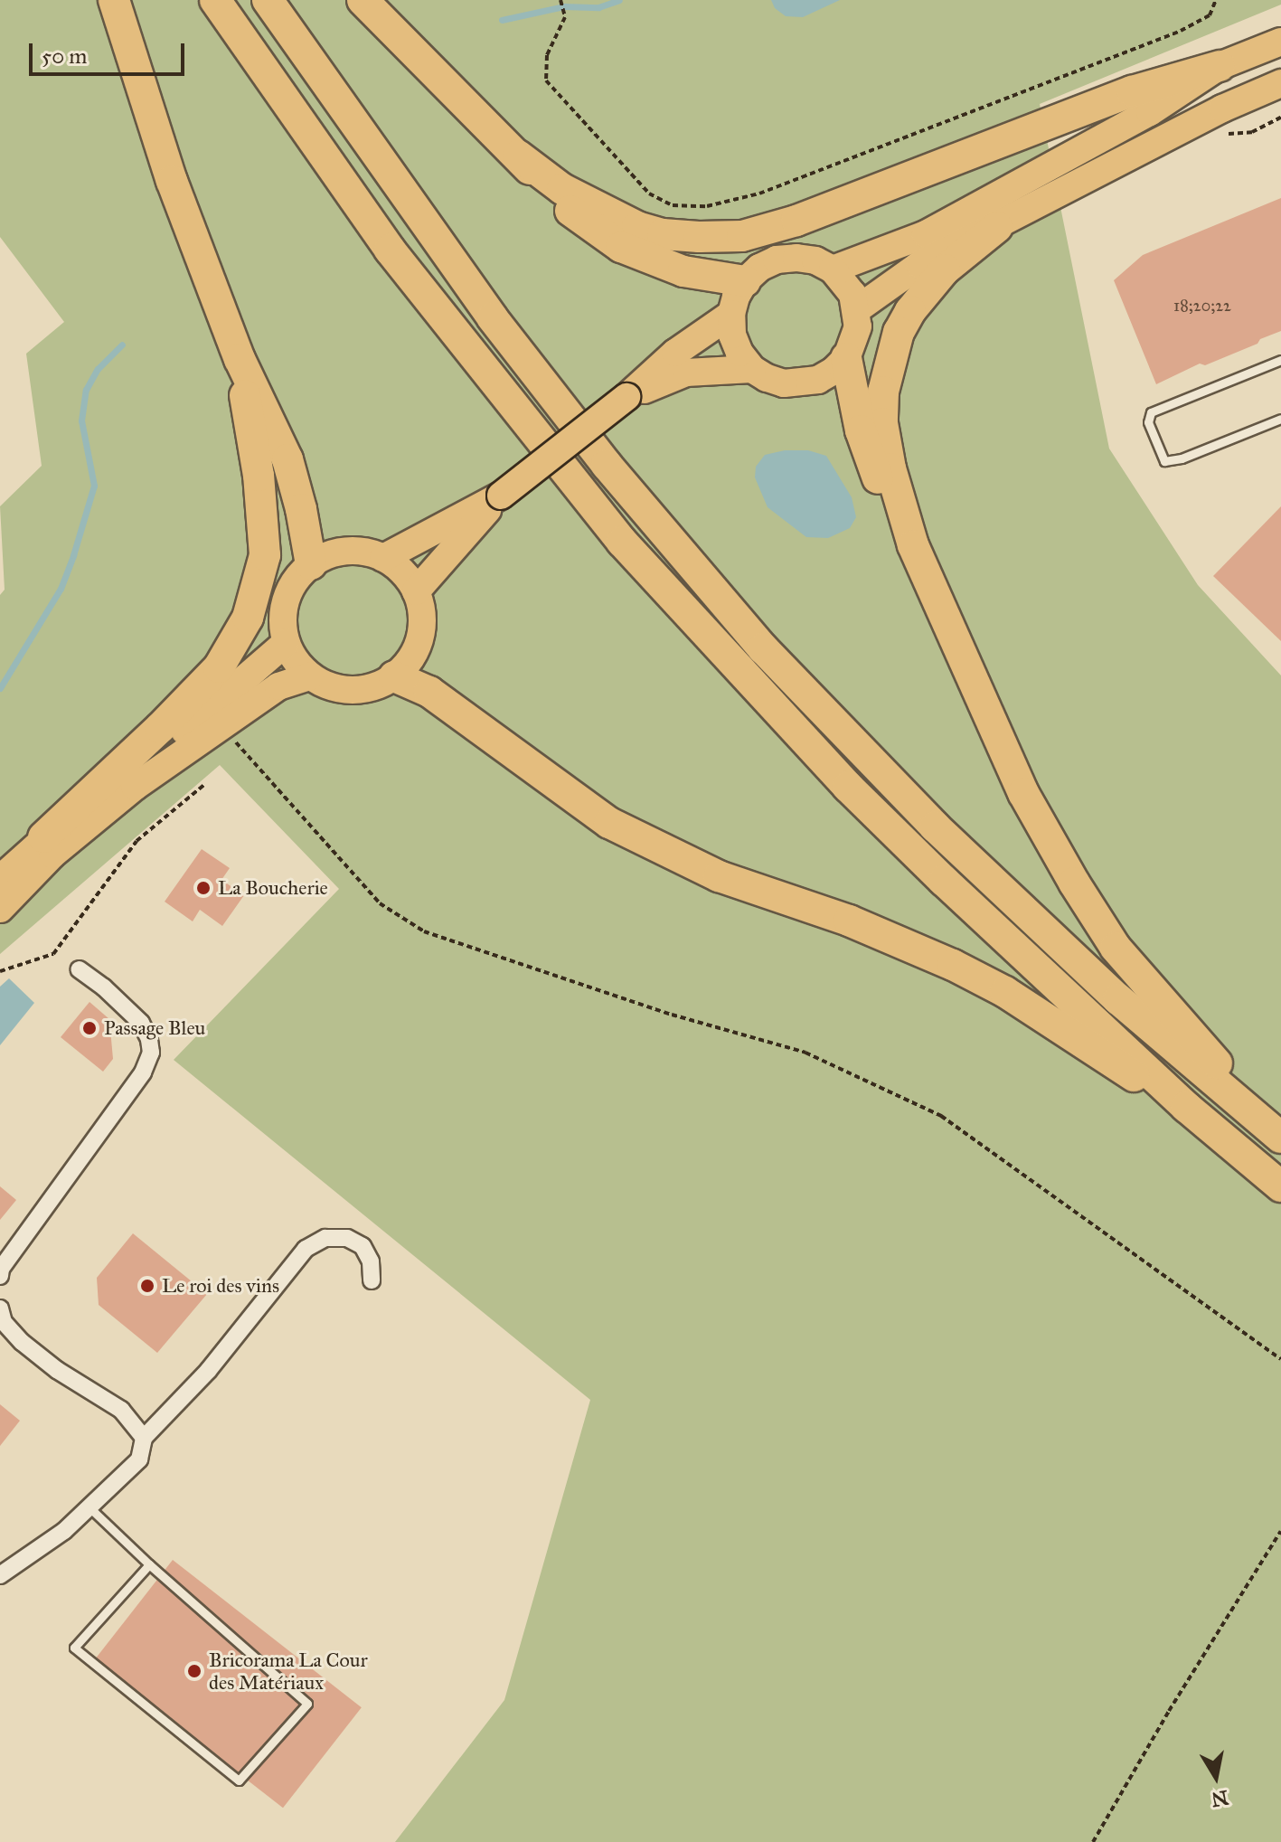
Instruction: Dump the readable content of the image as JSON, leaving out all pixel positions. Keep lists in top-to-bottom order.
{
  "places": [
    "La Boucherie",
    "Passage Bleu",
    "Le roi des vins",
    "Bricorama La Cour des Matériaux"
  ],
  "house_numbers": ["18;20;22"],
  "scale_bar": "50 m",
  "north": "bottom"
}
